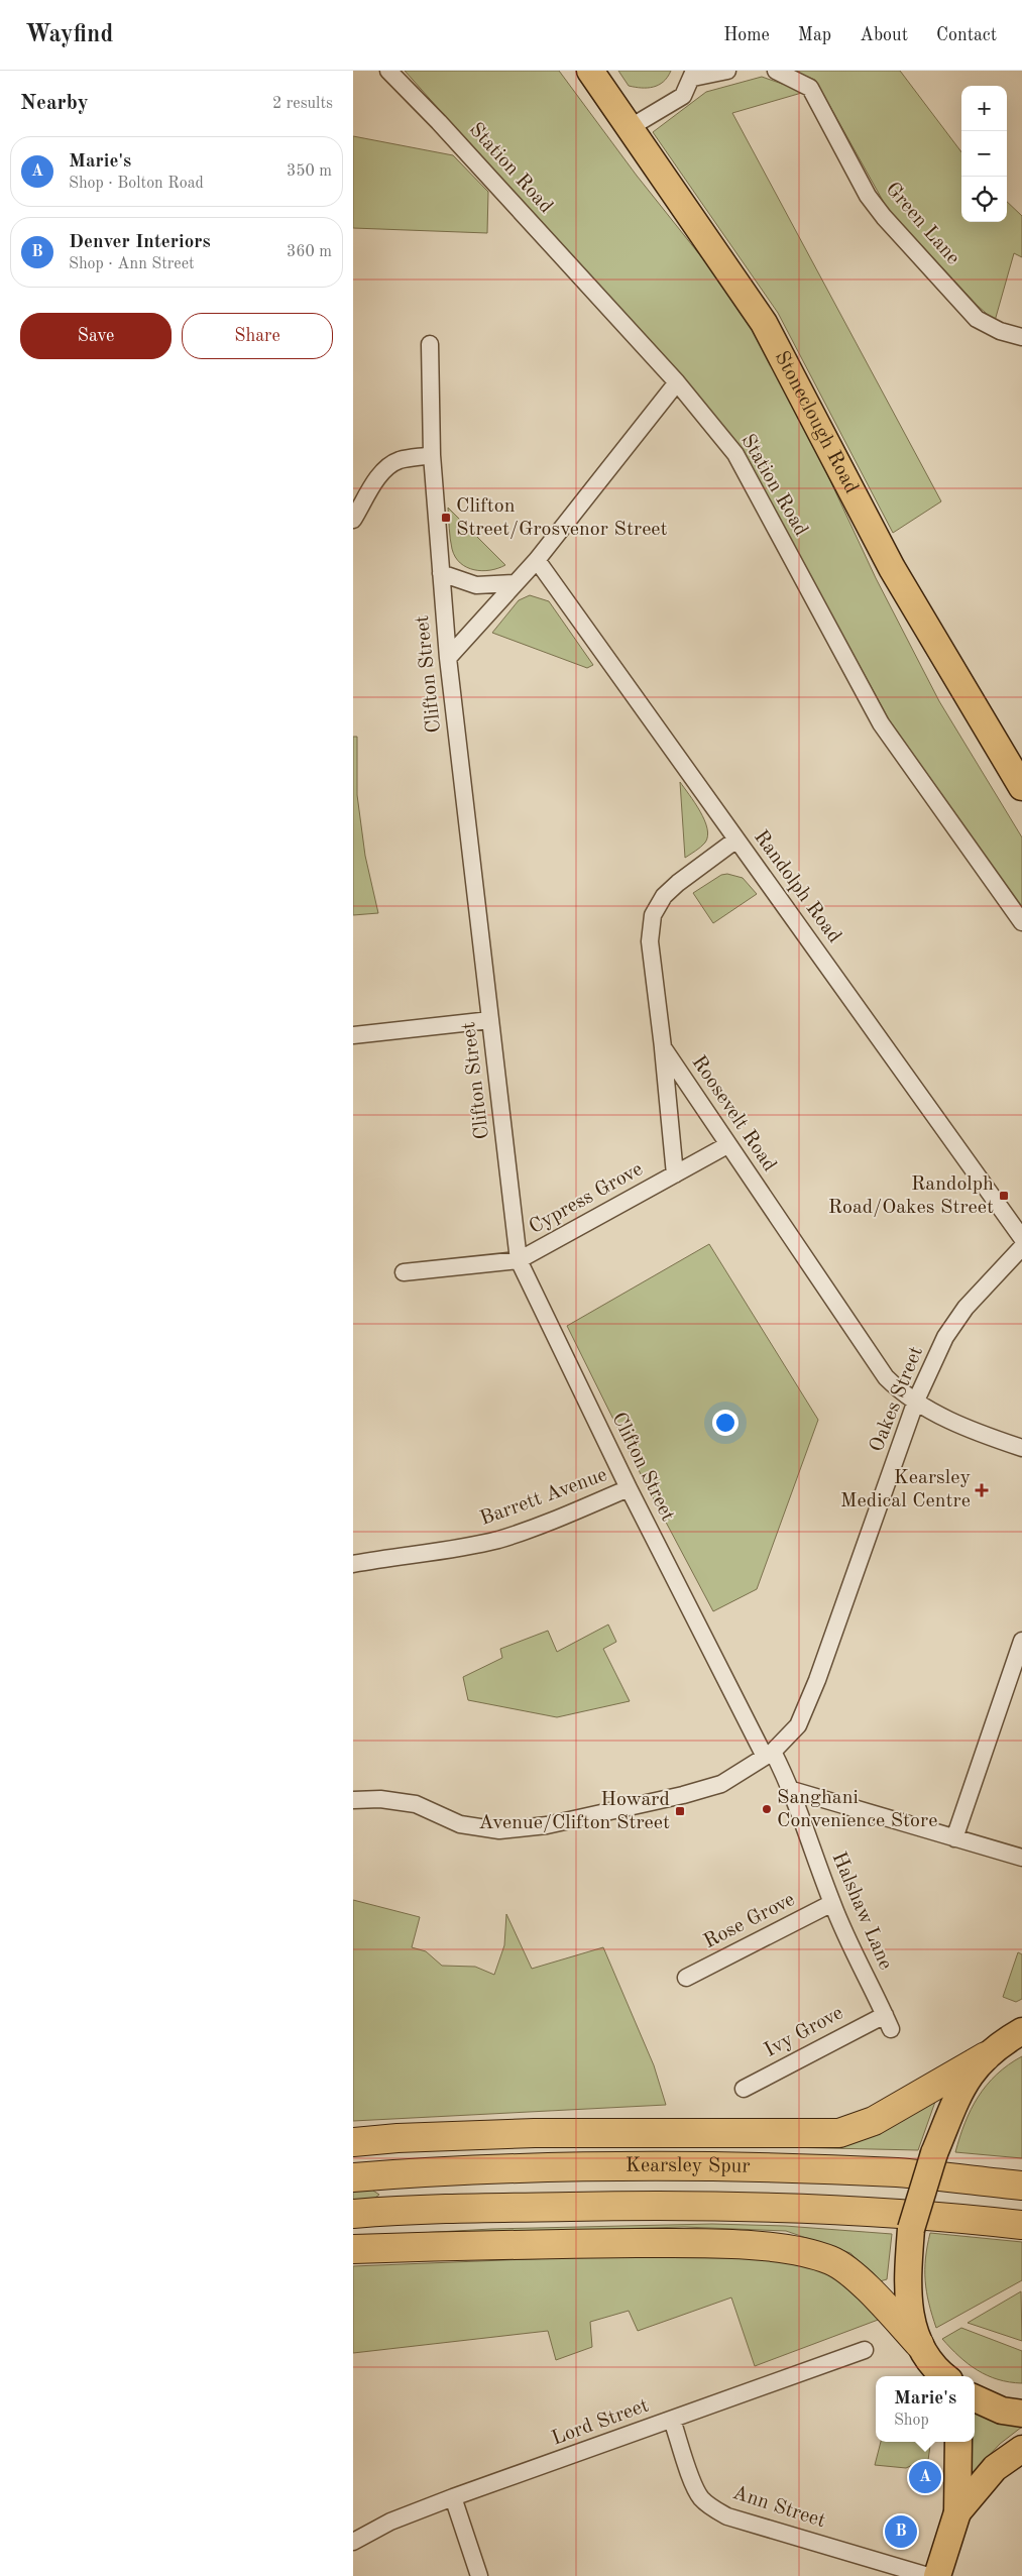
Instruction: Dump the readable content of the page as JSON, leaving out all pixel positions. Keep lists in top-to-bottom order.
{
  "streets": {
    "highway": ["Kearsley Spur"],
    "main road": ["Stoneclough Road"],
    "street": [
      "Station Road",
      "Green Lane",
      "Clifton Street",
      "Randolph Road",
      "Roosevelt Road",
      "Cypress Grove",
      "Oakes Street",
      "Barrett Avenue",
      "Halshaw Lane",
      "Rose Grove",
      "Ivy Grove",
      "Lord Street",
      "Ann Street"
    ]
  },
  "crossings": [
    ["Clifton Street", "Cypress Grove"],
    ["Clifton Street", "Oakes Street"],
    ["Clifton Street", "Barrett Avenue"],
    ["Clifton Street", "Halshaw Lane"],
    ["Randolph Road", "Roosevelt Road"],
    ["Roosevelt Road", "Cypress Grove"],
    ["Roosevelt Road", "Oakes Street"],
    ["Oakes Street", "Halshaw Lane"],
    ["Halshaw Lane", "Rose Grove"],
    ["Halshaw Lane", "Ivy Grove"],
    ["Lord Street", "Ann Street"]
  ],
  "places": {
    "transit": ["Clifton Street/Grosvenor Street", "Randolph Road/Oakes Street", "Howard Avenue/Clifton Street"],
    "health": ["Kearsley Medical Centre"],
    "other": ["Sanghani Convenience Store"]
  },
  "page": {
    "header": "Wayfind",
    "nav": [
      "Home",
      "Map",
      "About",
      "Contact"
    ],
    "heading": ["Nearby", "2 results"],
    "map_buttons": ["+", "−"],
    "list": [
      {
        "mark": "A",
        "name": "Marie's",
        "note": "Shop · Bolton Road",
        "value": "350 m"
      },
      {
        "mark": "B",
        "name": "Denver Interiors",
        "note": "Shop · Ann Street",
        "value": "360 m"
      }
    ],
    "buttons": ["Save", "Share"],
    "popup": ["Marie's", "Shop"],
    "pins": ["A", "B"]
  }
}
